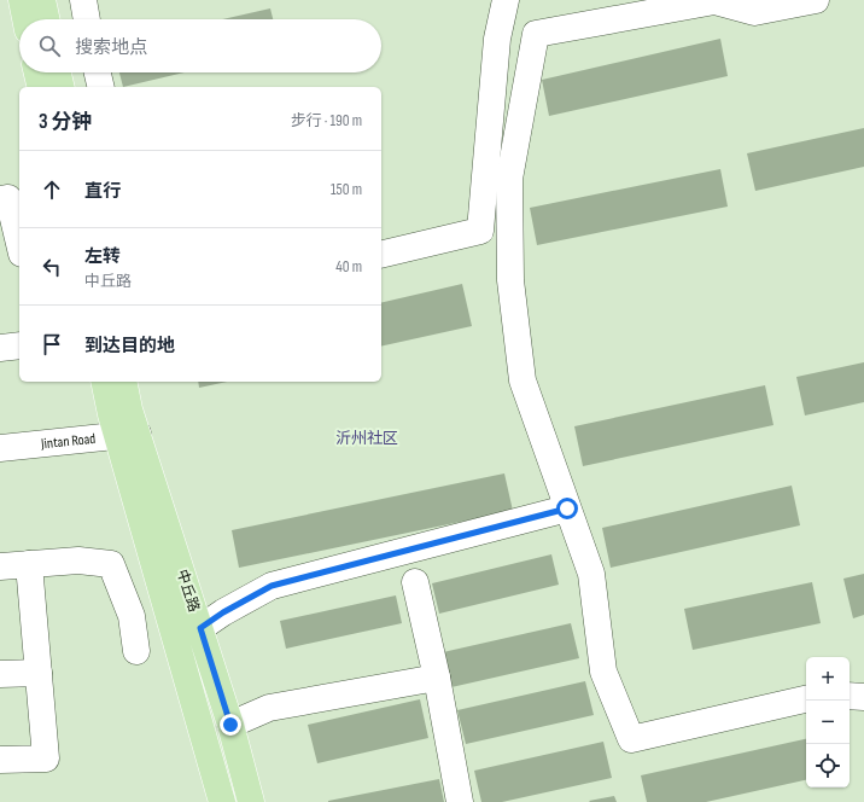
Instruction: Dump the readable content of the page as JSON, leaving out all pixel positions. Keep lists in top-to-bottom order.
{
  "streets": {
    "main road": ["中丘路"],
    "street": ["Jintan Road"]
  },
  "crossings": [
    ["Jintan Road", "中丘路"]
  ],
  "districts": ["沂州社区"],
  "page": {
    "search": "搜索地点",
    "heading": ["3 分钟", "步行 · 190 m"],
    "list": [
      ["直行", "150 m"],
      ["左转", "中丘路", "40 m"],
      "到达目的地"
    ],
    "map_buttons": ["+", "−"]
  }
}
